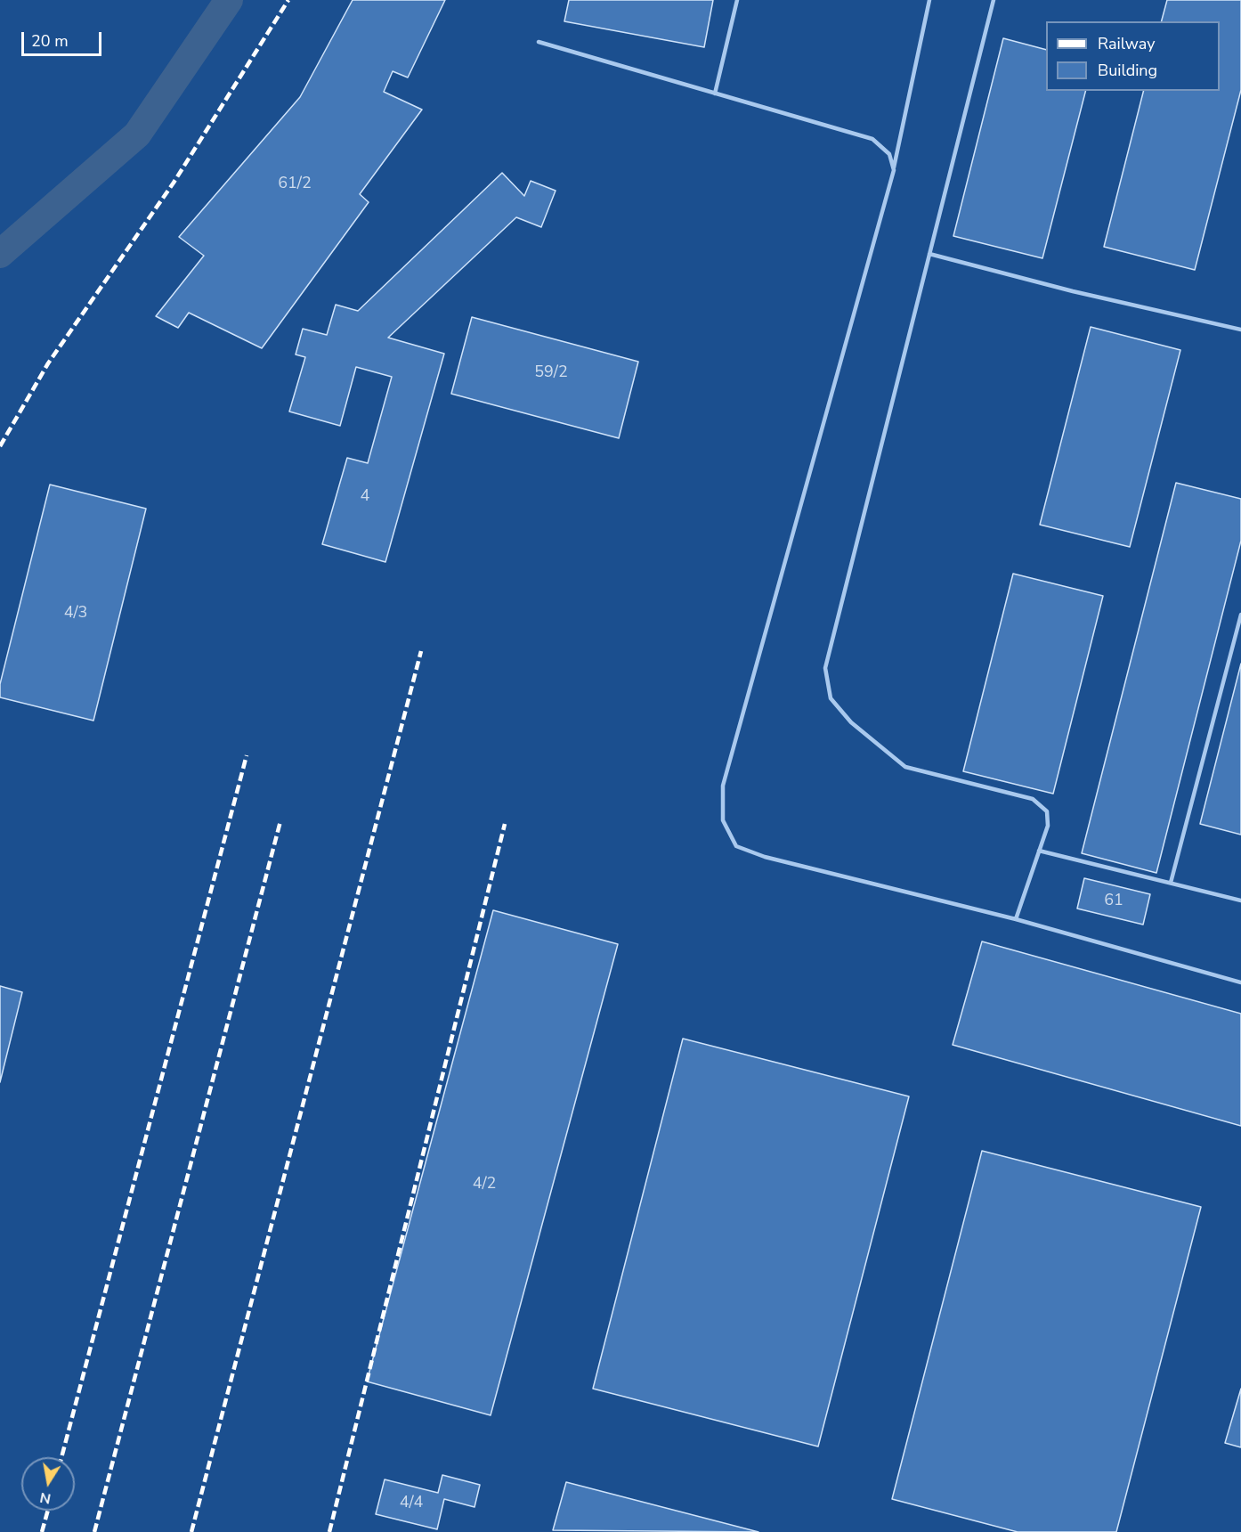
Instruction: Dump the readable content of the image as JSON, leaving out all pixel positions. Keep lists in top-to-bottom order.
{
  "house_numbers": [
    "61/2",
    "59/2",
    "4",
    "4/3",
    "61",
    "4/2",
    "4/4"
  ],
  "legend": ["Railway", "Building"],
  "scale_bar": "20 m",
  "north": "bottom"
}
